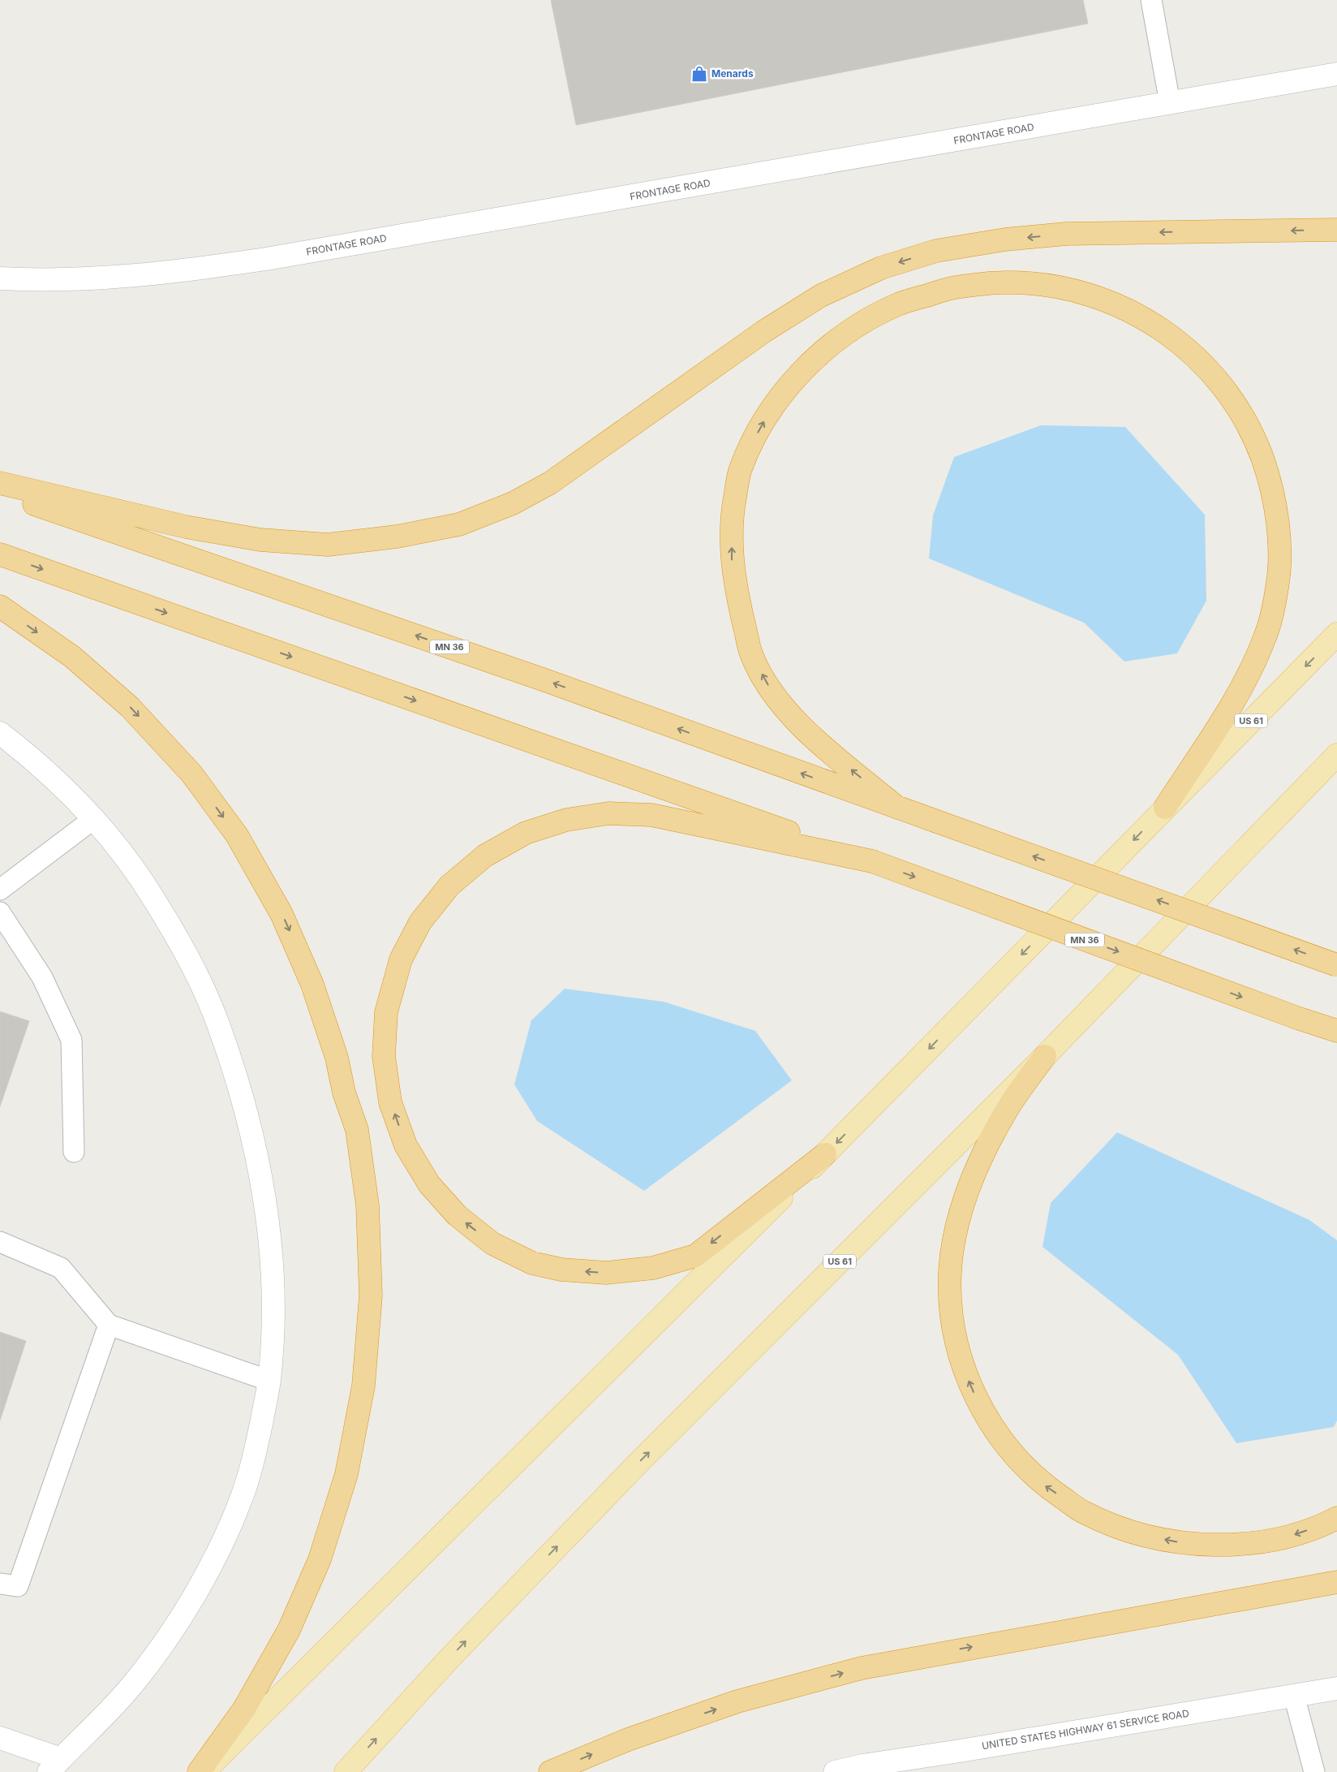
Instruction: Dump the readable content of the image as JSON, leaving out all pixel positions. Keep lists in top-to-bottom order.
{
  "streets": {
    "highway": ["MN 36"],
    "main road": ["US 61"],
    "street": ["FRONTAGE ROAD", "UNITED STATES HIGHWAY 61 SERVICE ROAD"]
  },
  "places": {
    "shop": ["Menards"]
  }
}
